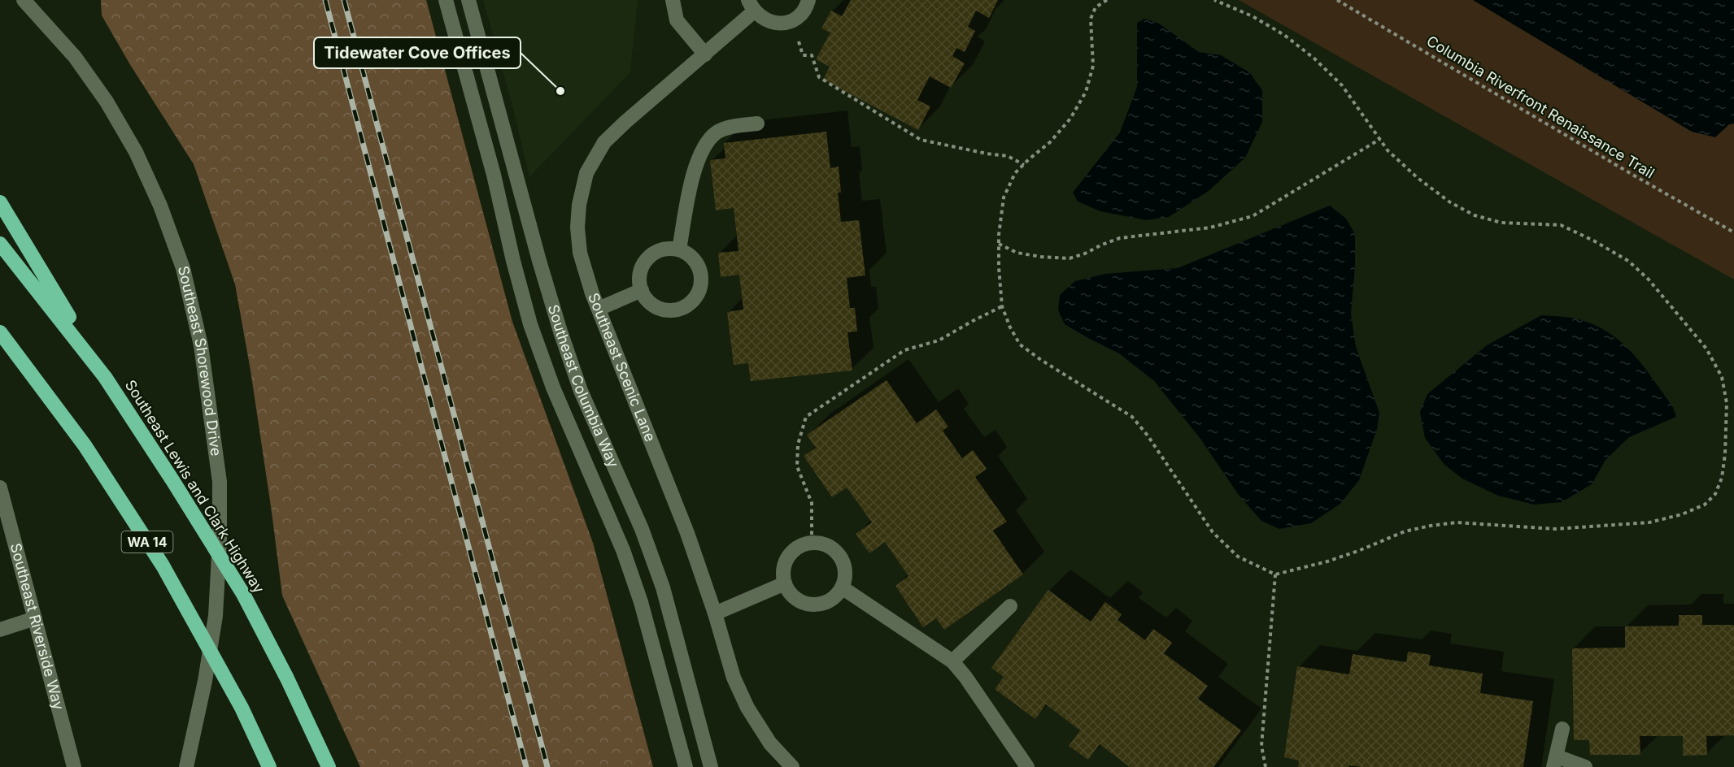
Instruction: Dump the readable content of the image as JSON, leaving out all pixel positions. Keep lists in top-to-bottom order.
{
  "streets": {
    "highway": ["Southeast Lewis and Clark Highway", "WA 14"],
    "street": [
      "Southeast Shorewood Drive",
      "Southeast Scenic Lane",
      "Southeast Columbia Way",
      "Southeast Riverside Way"
    ],
    "path": ["Columbia Riverfront Renaissance Trail"]
  },
  "places": ["Tidewater Cove Offices"]
}
